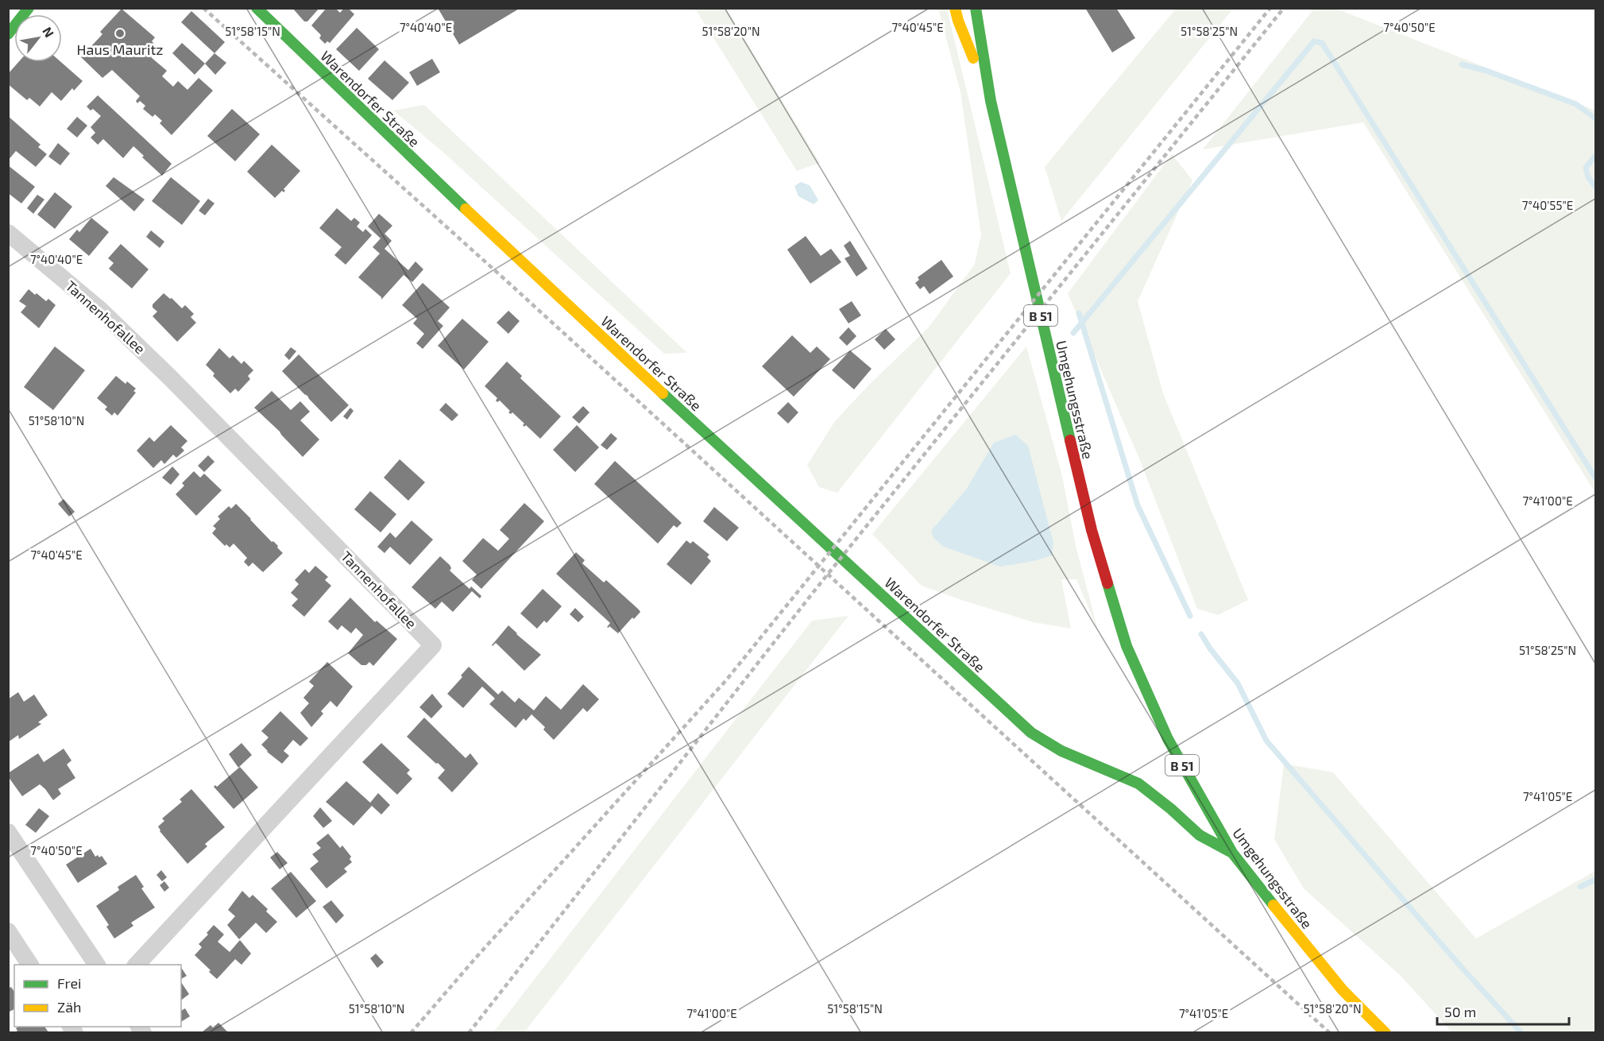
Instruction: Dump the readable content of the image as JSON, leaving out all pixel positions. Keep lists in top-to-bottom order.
{
  "streets": {
    "main road": ["Warendorfer Straße", "B 51", "Umgehungsstraße"],
    "street": ["Tannenhofallee"]
  },
  "crossings": [
    ["Warendorfer Straße", "Umgehungsstraße"]
  ],
  "places": ["Haus Mauritz"],
  "legend": ["Frei", "Zäh"],
  "scale_bar": "50 m",
  "north": "top right",
  "coordinates": [
    "7°40'40\"E",
    "7°40'45\"E",
    "7°40'50\"E",
    "51°58'20\"N",
    "51°58'15\"N",
    "51°58'25\"N",
    "7°40'55\"E",
    "51°58'10\"N",
    "7°41'00\"E",
    "7°41'05\"E"
  ]
}
